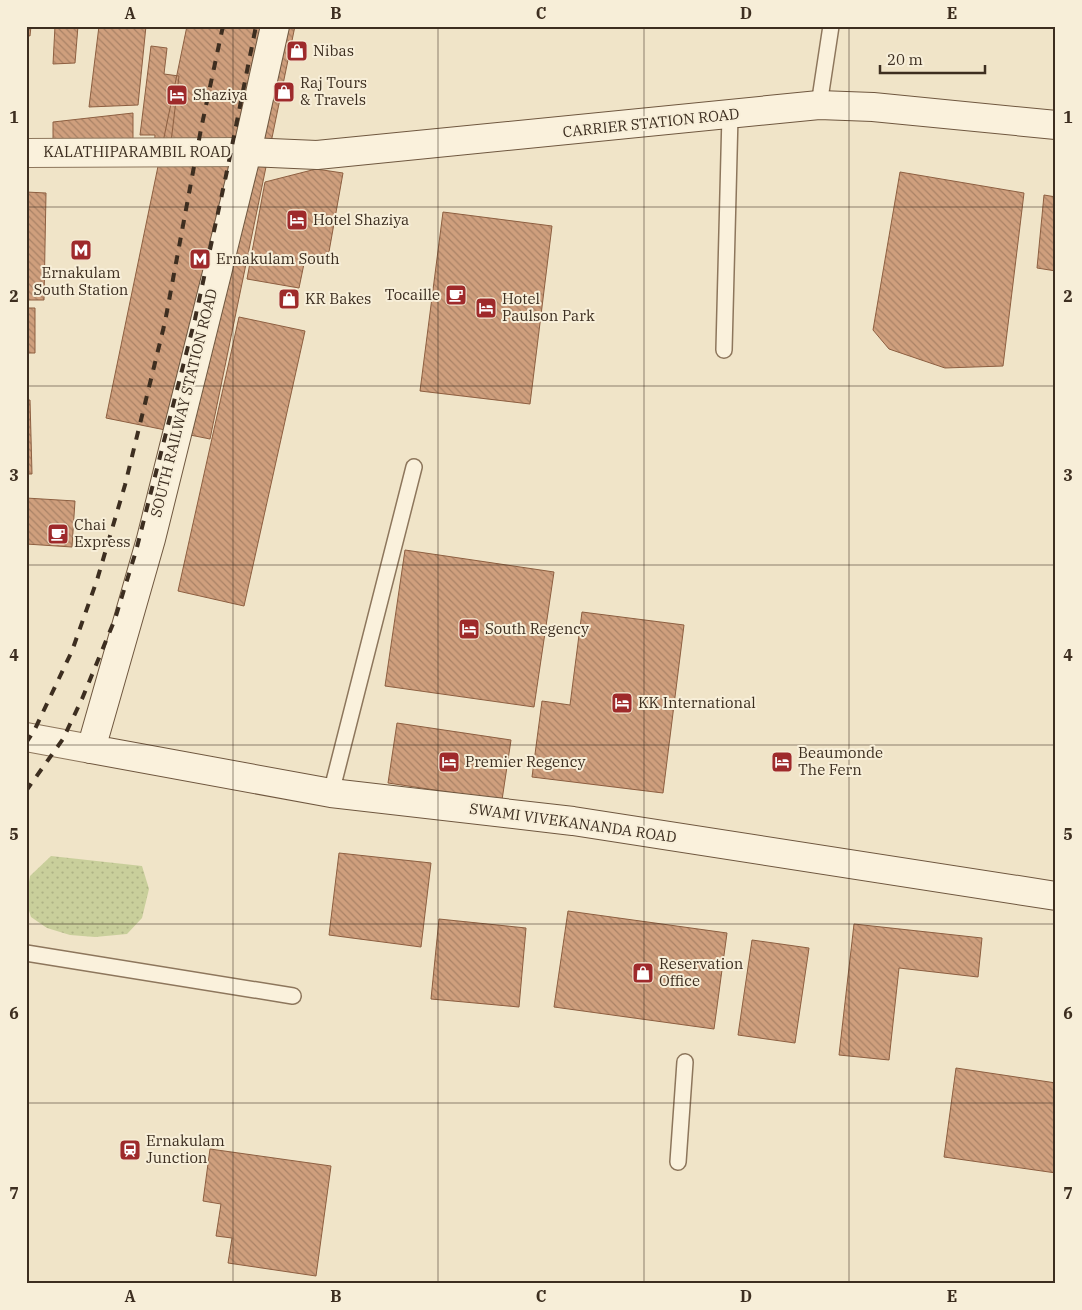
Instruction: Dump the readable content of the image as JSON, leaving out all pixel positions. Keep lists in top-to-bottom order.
{
  "streets": {
    "street": [
      "CARRIER STATION ROAD",
      "KALATHIPARAMBIL ROAD",
      "SOUTH RAILWAY STATION ROAD",
      "SWAMI VIVEKANANDA ROAD"
    ]
  },
  "crossings": [
    ["CARRIER STATION ROAD", "KALATHIPARAMBIL ROAD"],
    ["CARRIER STATION ROAD", "SOUTH RAILWAY STATION ROAD"],
    ["KALATHIPARAMBIL ROAD", "SOUTH RAILWAY STATION ROAD"],
    ["SOUTH RAILWAY STATION ROAD", "SWAMI VIVEKANANDA ROAD"]
  ],
  "places": {
    "shop": [
      "Nibas",
      "Raj Tours & Travels",
      "KR Bakes",
      "Reservation Office"
    ],
    "hotel": [
      "Shaziya",
      "Hotel Shaziya",
      "Hotel Paulson Park",
      "South Regency",
      "KK International",
      "Premier Regency",
      "Beaumonde The Fern"
    ],
    "metro station": ["Ernakulam South Station", "Ernakulam South"],
    "cafe": ["Tocaille", "Chai Express"],
    "station": ["Ernakulam Junction"]
  },
  "scale_bar": "20 m",
  "grid": {
    "columns": [
      "A",
      "B",
      "C",
      "D",
      "E"
    ],
    "rows": [
      "1",
      "2",
      "3",
      "4",
      "5",
      "6",
      "7"
    ]
  }
}
